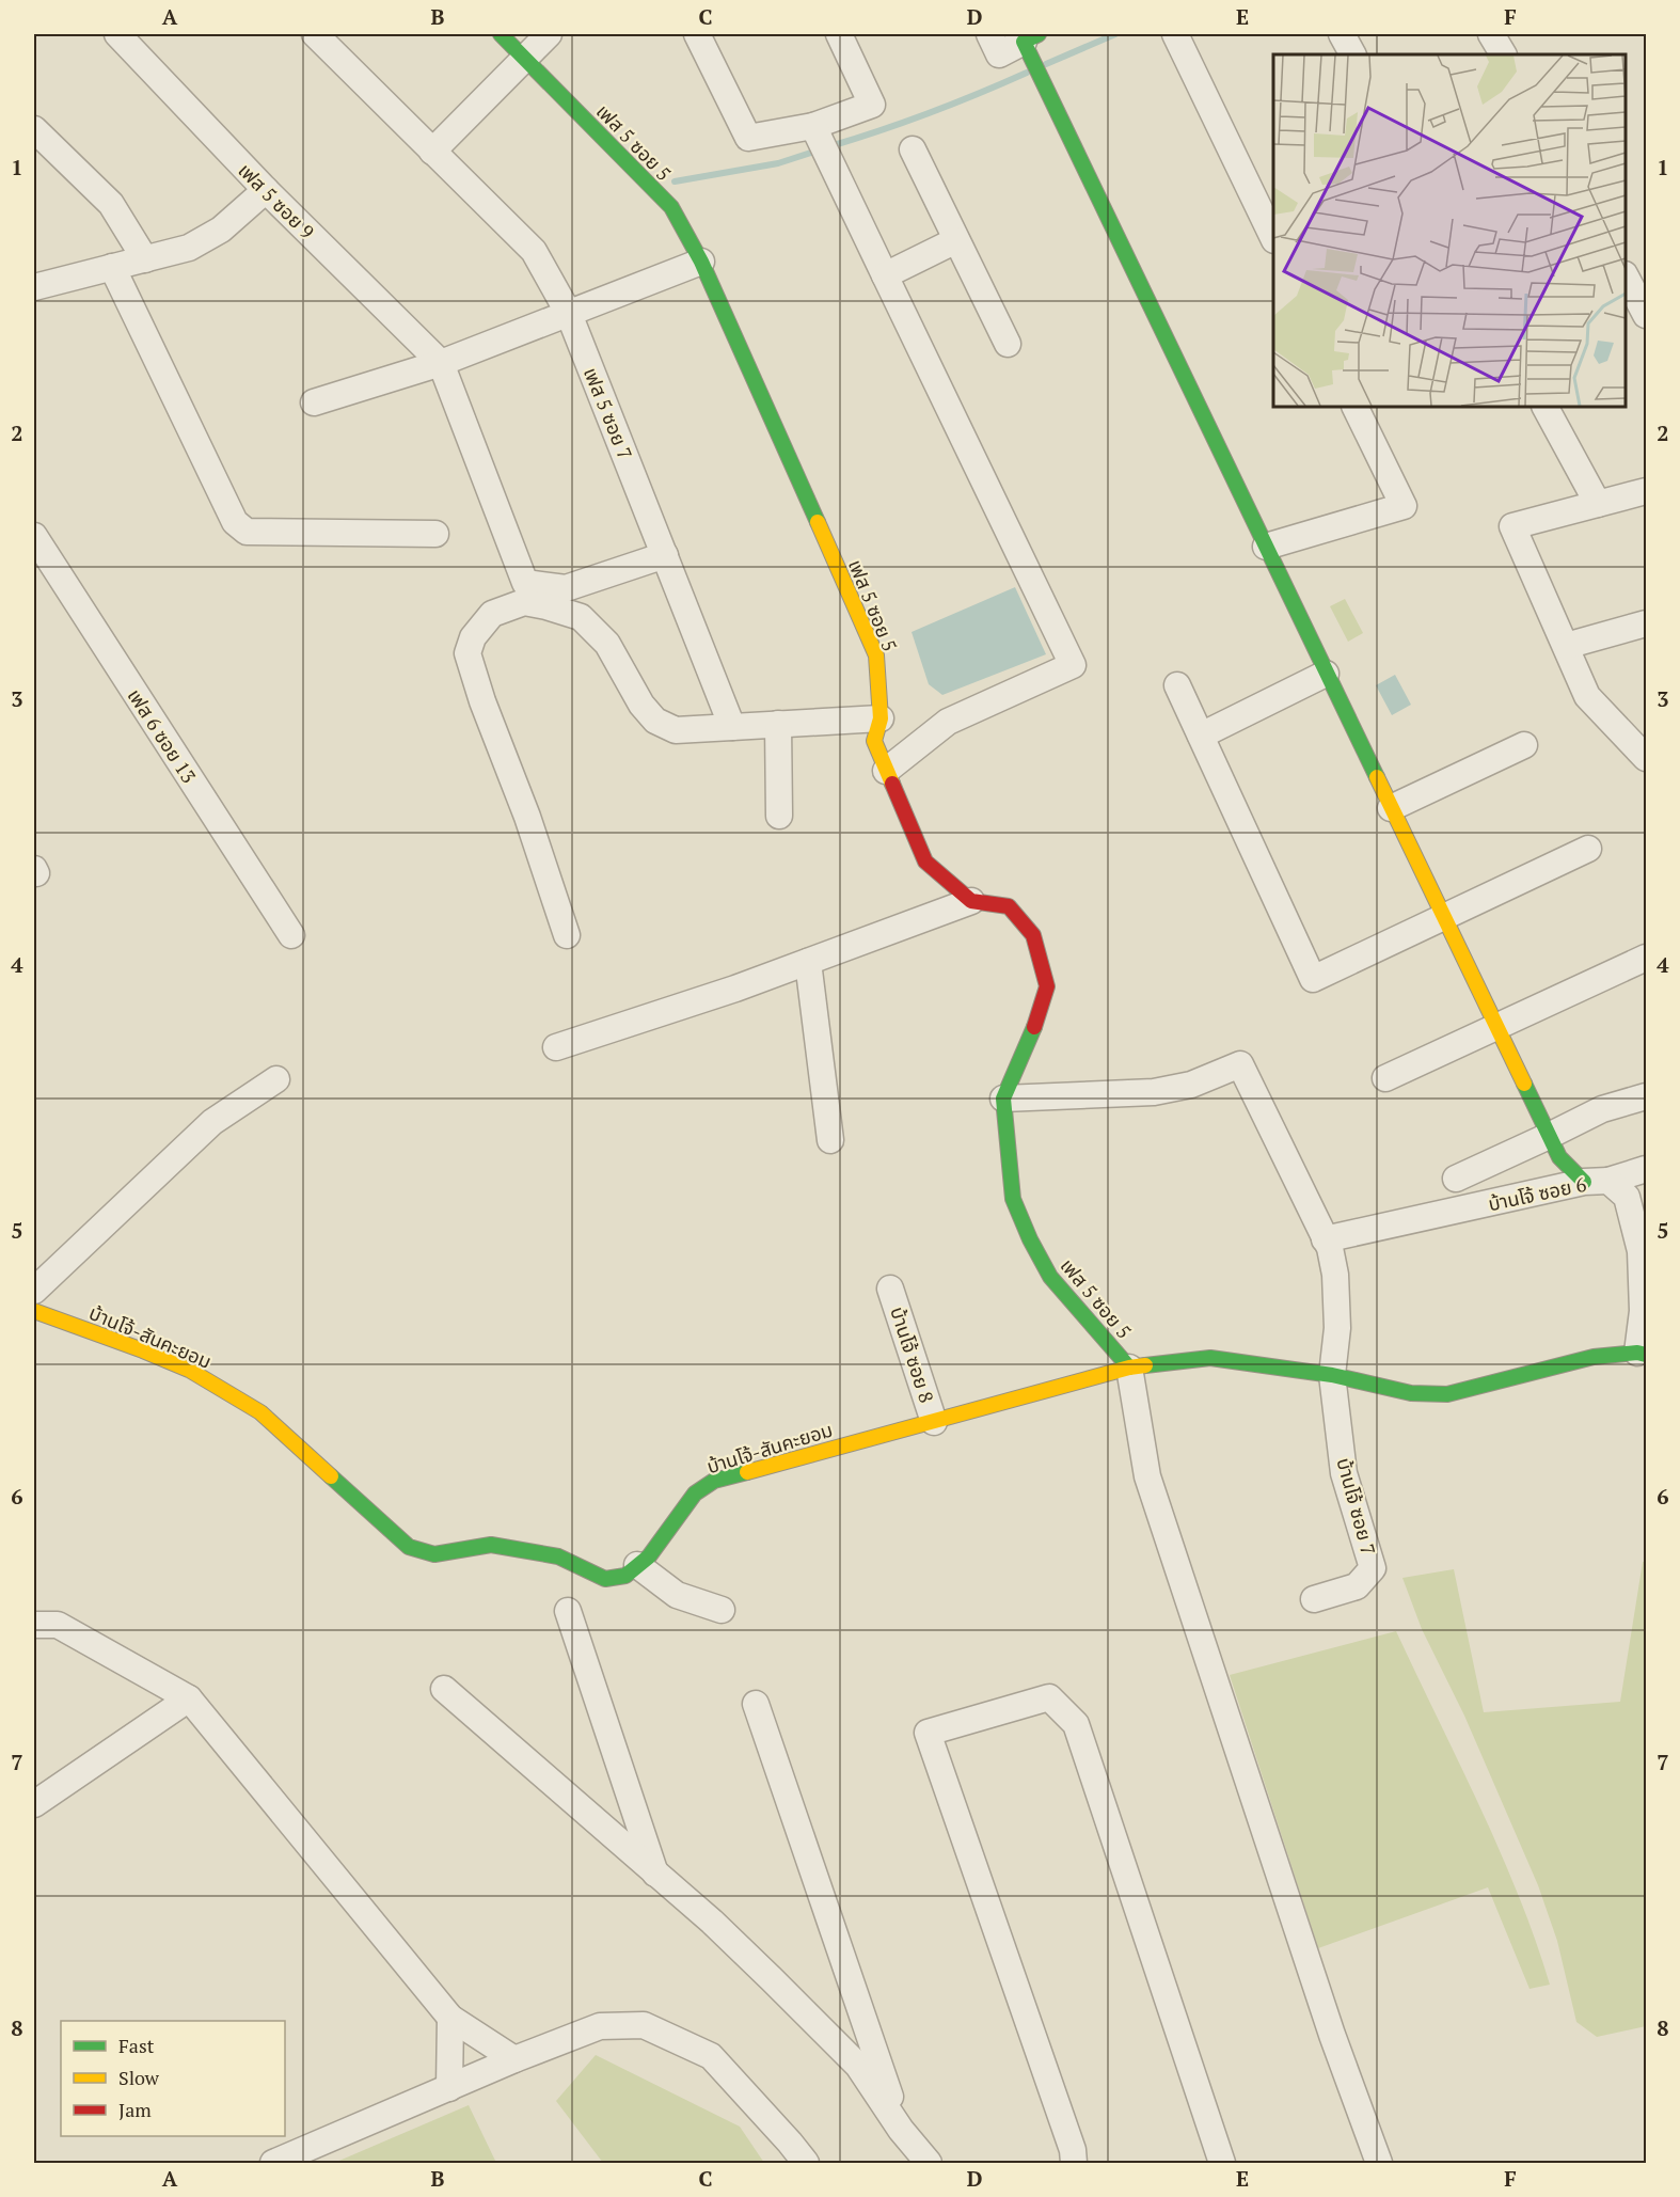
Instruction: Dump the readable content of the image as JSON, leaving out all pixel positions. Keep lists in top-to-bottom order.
{
  "streets": {
    "street": [
      "เฟส 5 ซอย 5",
      "เฟส 5 ซอย 9",
      "เฟส 5 ซอย 7",
      "เฟส 6 ซอย 13",
      "บ้านโจ้ ซอย 6",
      "บ้านโจ้-สันคะยอม",
      "บ้านโจ้ ซอย 8",
      "บ้านโจ้ ซอย 7"
    ]
  },
  "crossings": [
    ["เฟส 5 ซอย 5", "บ้านโจ้-สันคะยอม"],
    ["บ้านโจ้ ซอย 6", "บ้านโจ้-สันคะยอม"],
    ["บ้านโจ้-สันคะยอม", "บ้านโจ้ ซอย 8"],
    ["บ้านโจ้-สันคะยอม", "บ้านโจ้ ซอย 7"]
  ],
  "legend": ["Fast", "Slow", "Jam"],
  "grid": {
    "columns": [
      "A",
      "B",
      "C",
      "D",
      "E",
      "F"
    ],
    "rows": [
      "1",
      "2",
      "3",
      "4",
      "5",
      "6",
      "7",
      "8"
    ]
  }
}
